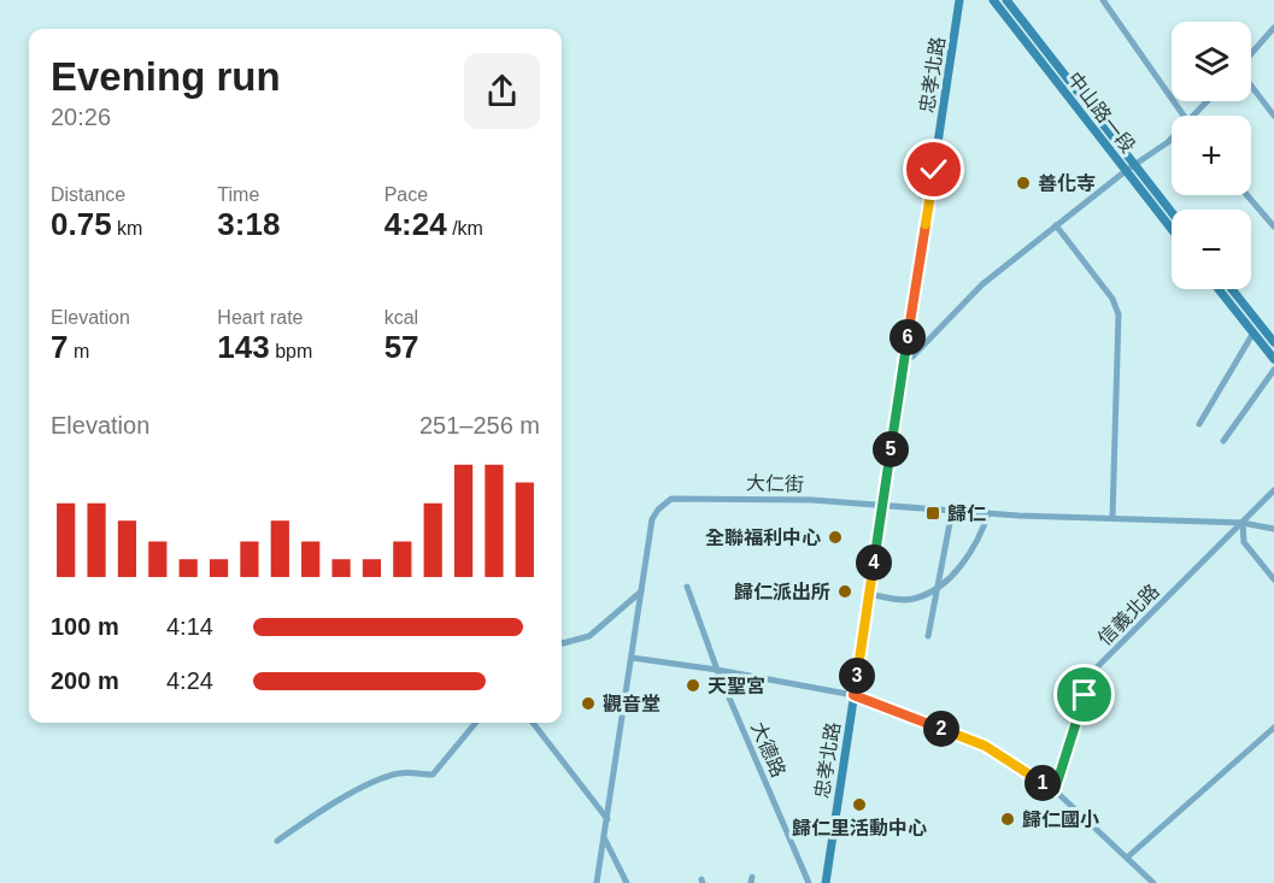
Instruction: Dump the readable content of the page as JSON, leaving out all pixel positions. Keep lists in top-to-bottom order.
{
  "streets": {
    "main road": ["忠孝北路", "中山路一段"],
    "street": ["大仁街", "信義北路", "大德路"]
  },
  "crossings": [
    ["忠孝北路", "大仁街"],
    ["大仁街", "信義北路"]
  ],
  "places": {
    "other": [
      "善化寺",
      "全聯福利中心",
      "歸仁派出所",
      "天聖宮",
      "觀音堂",
      "歸仁里活動中心",
      "歸仁國小"
    ],
    "transit": ["歸仁"]
  },
  "page": {
    "map_buttons": ["+", "−"],
    "heading": ["Evening run", "20:26"],
    "stats": [
      ["Distance", "0.75 km"],
      ["Time", "3:18"],
      ["Pace", "4:24 /km"],
      ["Elevation", "7 m"],
      ["Heart rate", "143 bpm"],
      ["kcal", "57"]
    ],
    "pins": [
      "6",
      "5",
      "4",
      "3",
      "2",
      "1"
    ],
    "chart": ["Elevation", "251–256 m"],
    "list": [
      {
        "name": "100 m",
        "note": "4:14"
      },
      {
        "name": "200 m",
        "note": "4:24"
      }
    ]
  }
}
